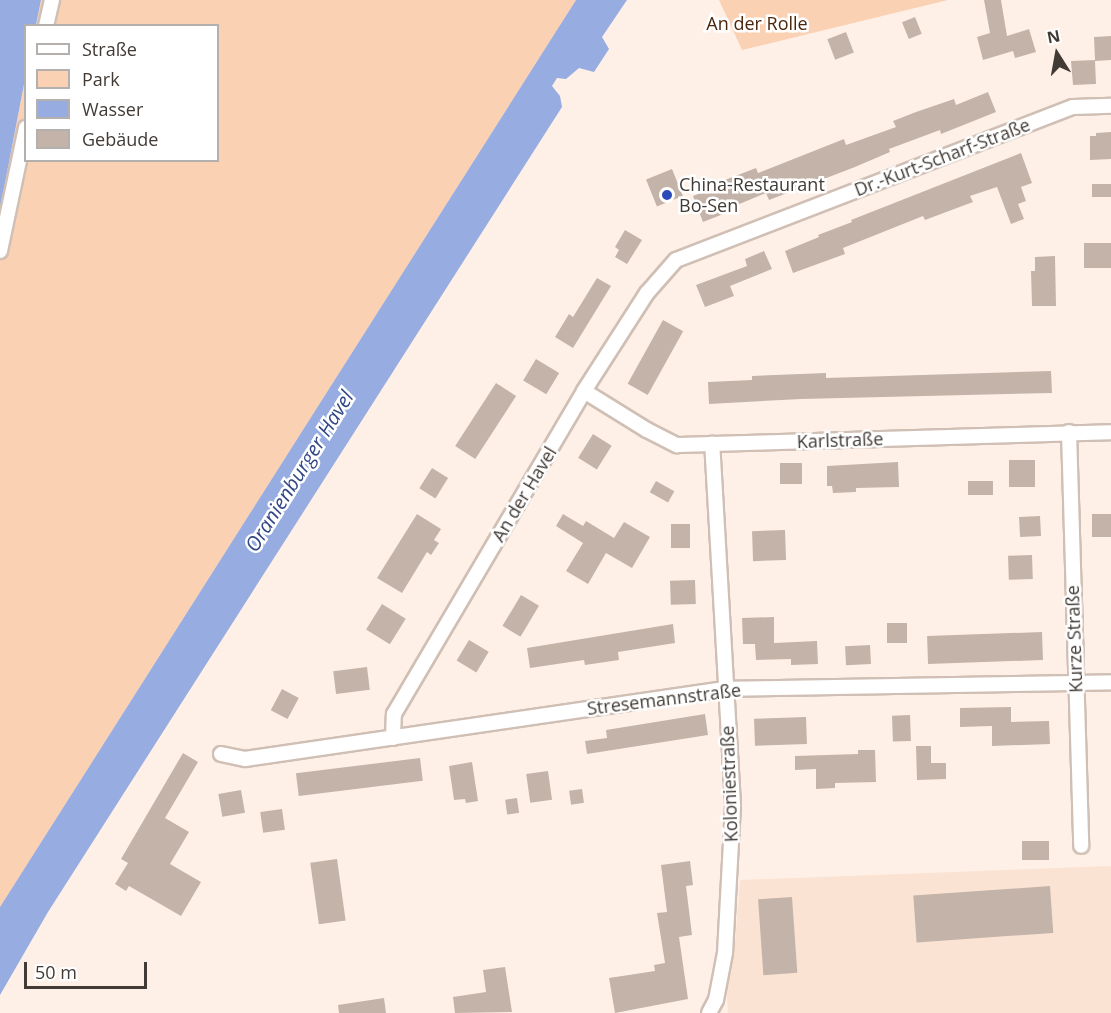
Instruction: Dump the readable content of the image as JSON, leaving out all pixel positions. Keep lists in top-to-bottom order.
{
  "streets": {
    "street": [
      "Dr.-Kurt-Scharf-Straße",
      "Karlstraße",
      "An der Havel",
      "Kurze Straße",
      "Stresemannstraße",
      "Koloniestraße"
    ]
  },
  "crossings": [
    ["Dr.-Kurt-Scharf-Straße", "An der Havel"],
    ["Karlstraße", "An der Havel"],
    ["Karlstraße", "Kurze Straße"],
    ["Karlstraße", "Koloniestraße"],
    ["An der Havel", "Stresemannstraße"],
    ["Kurze Straße", "Stresemannstraße"],
    ["Stresemannstraße", "Koloniestraße"]
  ],
  "water": ["Oranienburger Havel"],
  "parks": ["An der Rolle"],
  "places": ["China-Restaurant Bo-Sen"],
  "legend": [
    "Straße",
    "Park",
    "Wasser",
    "Gebäude"
  ],
  "scale_bar": "50 m",
  "north": "top"
}
